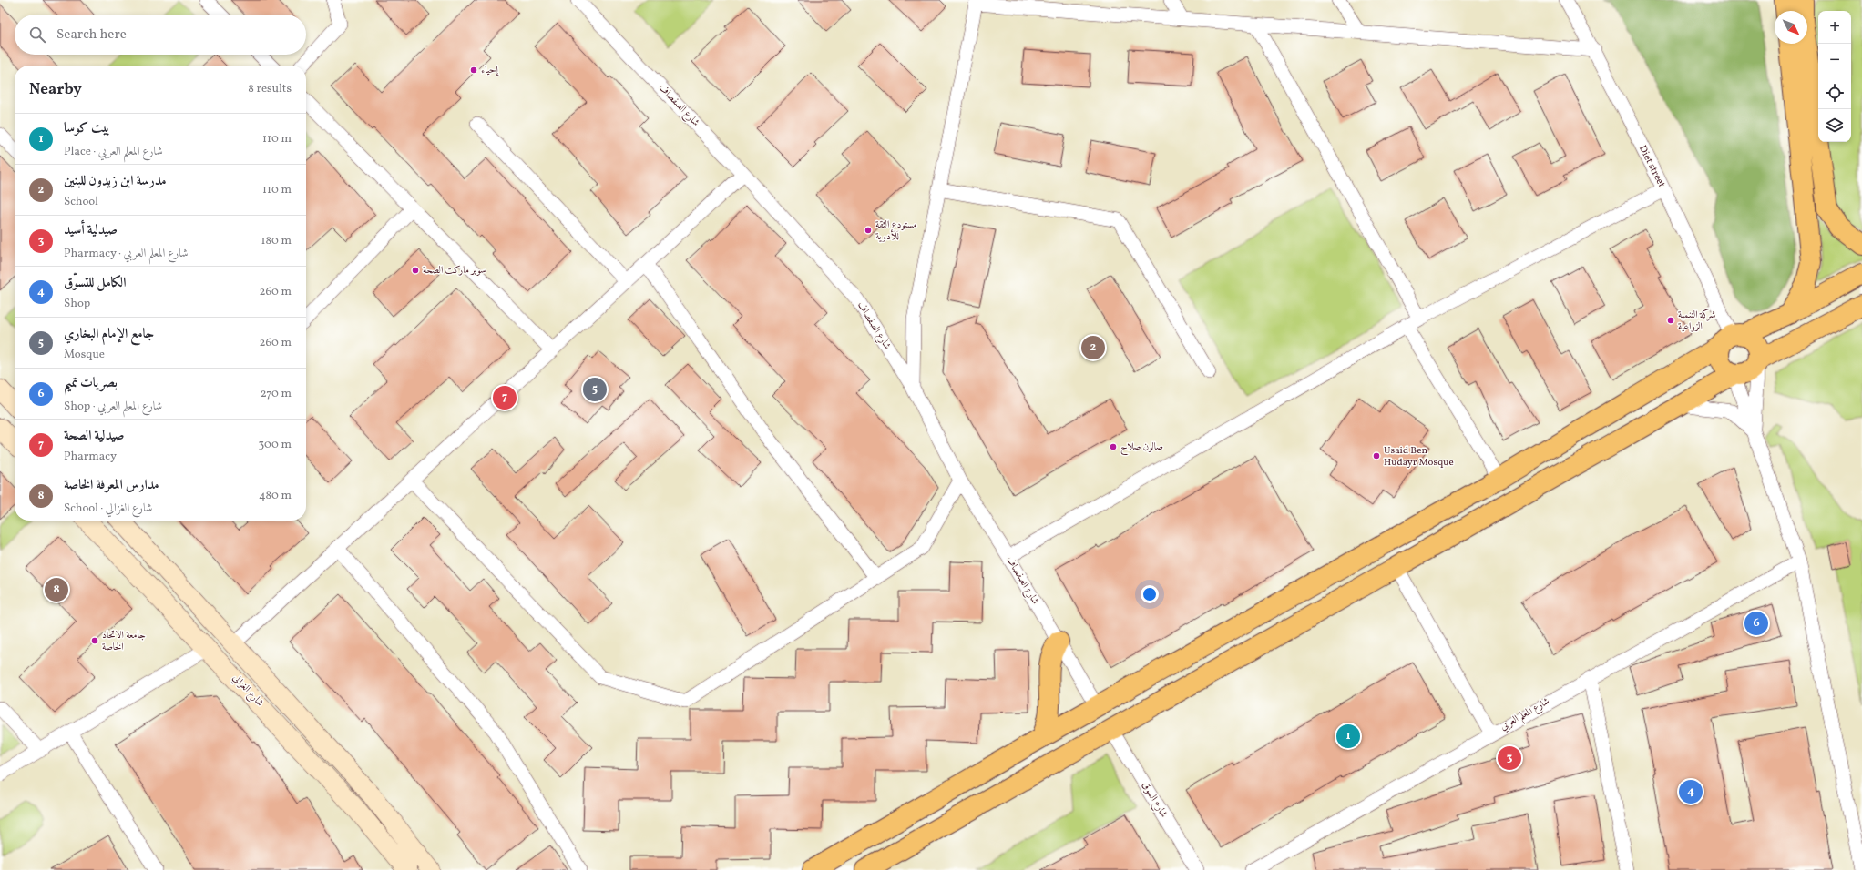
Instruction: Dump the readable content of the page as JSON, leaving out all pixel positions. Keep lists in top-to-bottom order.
{
  "streets": {
    "main road": ["شارع الغزالي"],
    "street": [
      "شارع الصفصاف",
      "Diet street",
      "شارع المعلم العربي",
      "شارع السوق"
    ]
  },
  "places": [
    "إحياء",
    "مستودع الثقة للأدوية",
    "سوبر ماركت الصحة",
    "شركة التنمية الزراعية",
    "صالون صلاح",
    "Usaid Ben Hudayr Mosque",
    "جامعة الاتحاد الخاصة"
  ],
  "north": "bottom right",
  "page": {
    "map_buttons": ["+", "−"],
    "search": "Search here",
    "heading": ["Nearby", "8 results"],
    "list": [
      {
        "mark": "1",
        "name": "بيت كوسا",
        "note": "Place · شارع المعلم العربي",
        "value": "110 m"
      },
      {
        "mark": "2",
        "name": "مدرسة ابن زيدون للبنين",
        "note": "School",
        "value": "110 m"
      },
      {
        "mark": "3",
        "name": "صيدلية أسيد",
        "note": "Pharmacy · شارع المعلم العربي",
        "value": "180 m"
      },
      {
        "mark": "4",
        "name": "الكامل للتسوّق",
        "note": "Shop",
        "value": "260 m"
      },
      {
        "mark": "5",
        "name": "جامع الإمام البخاري",
        "note": "Mosque",
        "value": "260 m"
      },
      {
        "mark": "6",
        "name": "بصريات تميم",
        "note": "Shop · شارع المعلم العربي",
        "value": "270 m"
      },
      {
        "mark": "7",
        "name": "صيدلية الصحة",
        "note": "Pharmacy",
        "value": "300 m"
      },
      {
        "mark": "8",
        "name": "مدارس المعرفة الخاصة",
        "note": "School · شارع الغزالي",
        "value": "480 m"
      }
    ],
    "pins": [
      "2",
      "5",
      "7",
      "8",
      "6",
      "1",
      "3",
      "4"
    ]
  }
}
